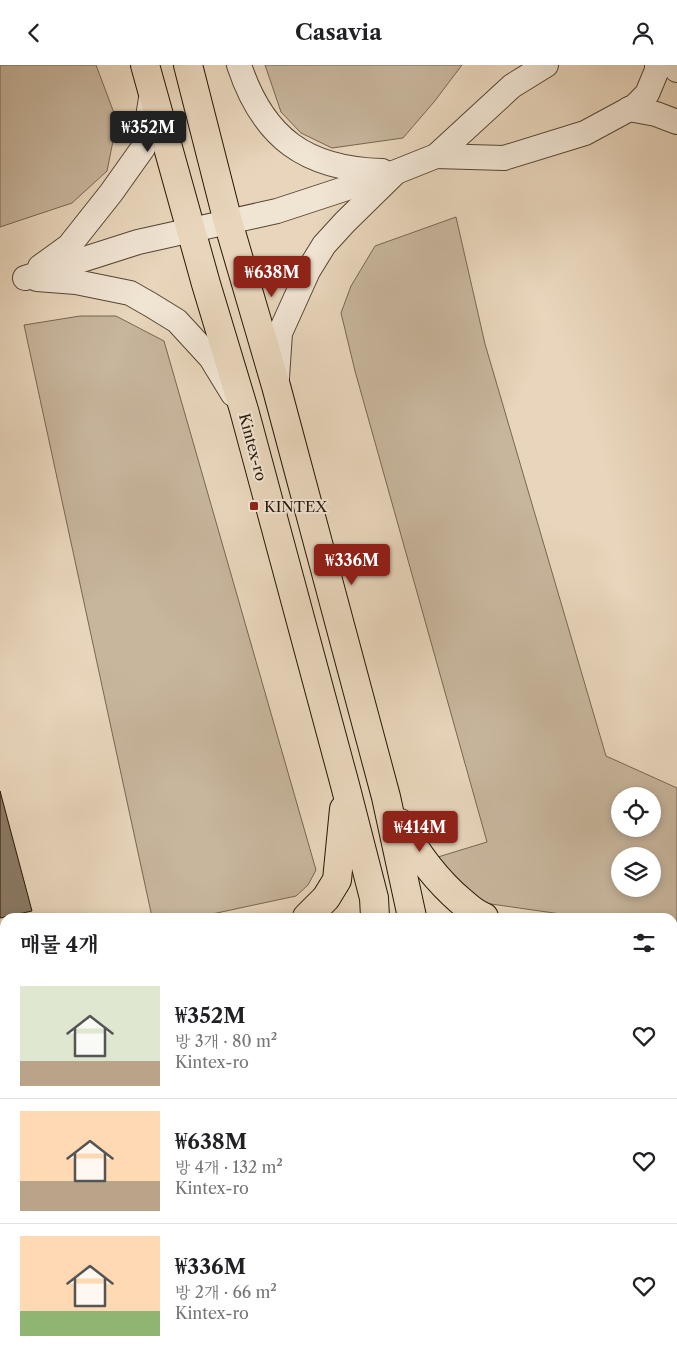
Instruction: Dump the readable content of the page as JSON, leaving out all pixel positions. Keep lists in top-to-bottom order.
{
  "streets": {
    "main road": ["Kintex-ro"]
  },
  "places": {
    "transit": ["KINTEX"]
  },
  "page": {
    "header": "Casavia",
    "price": [
      "₩352M",
      "₩638M",
      "₩336M",
      "₩414M"
    ],
    "heading": "매물 4개",
    "list": [
      {
        "name": "₩352M",
        "note": "방 3개 · 80 m² · Kintex-ro"
      },
      {
        "name": "₩638M",
        "note": "방 4개 · 132 m² · Kintex-ro"
      },
      {
        "name": "₩336M",
        "note": "방 2개 · 66 m² · Kintex-ro"
      }
    ]
  }
}
